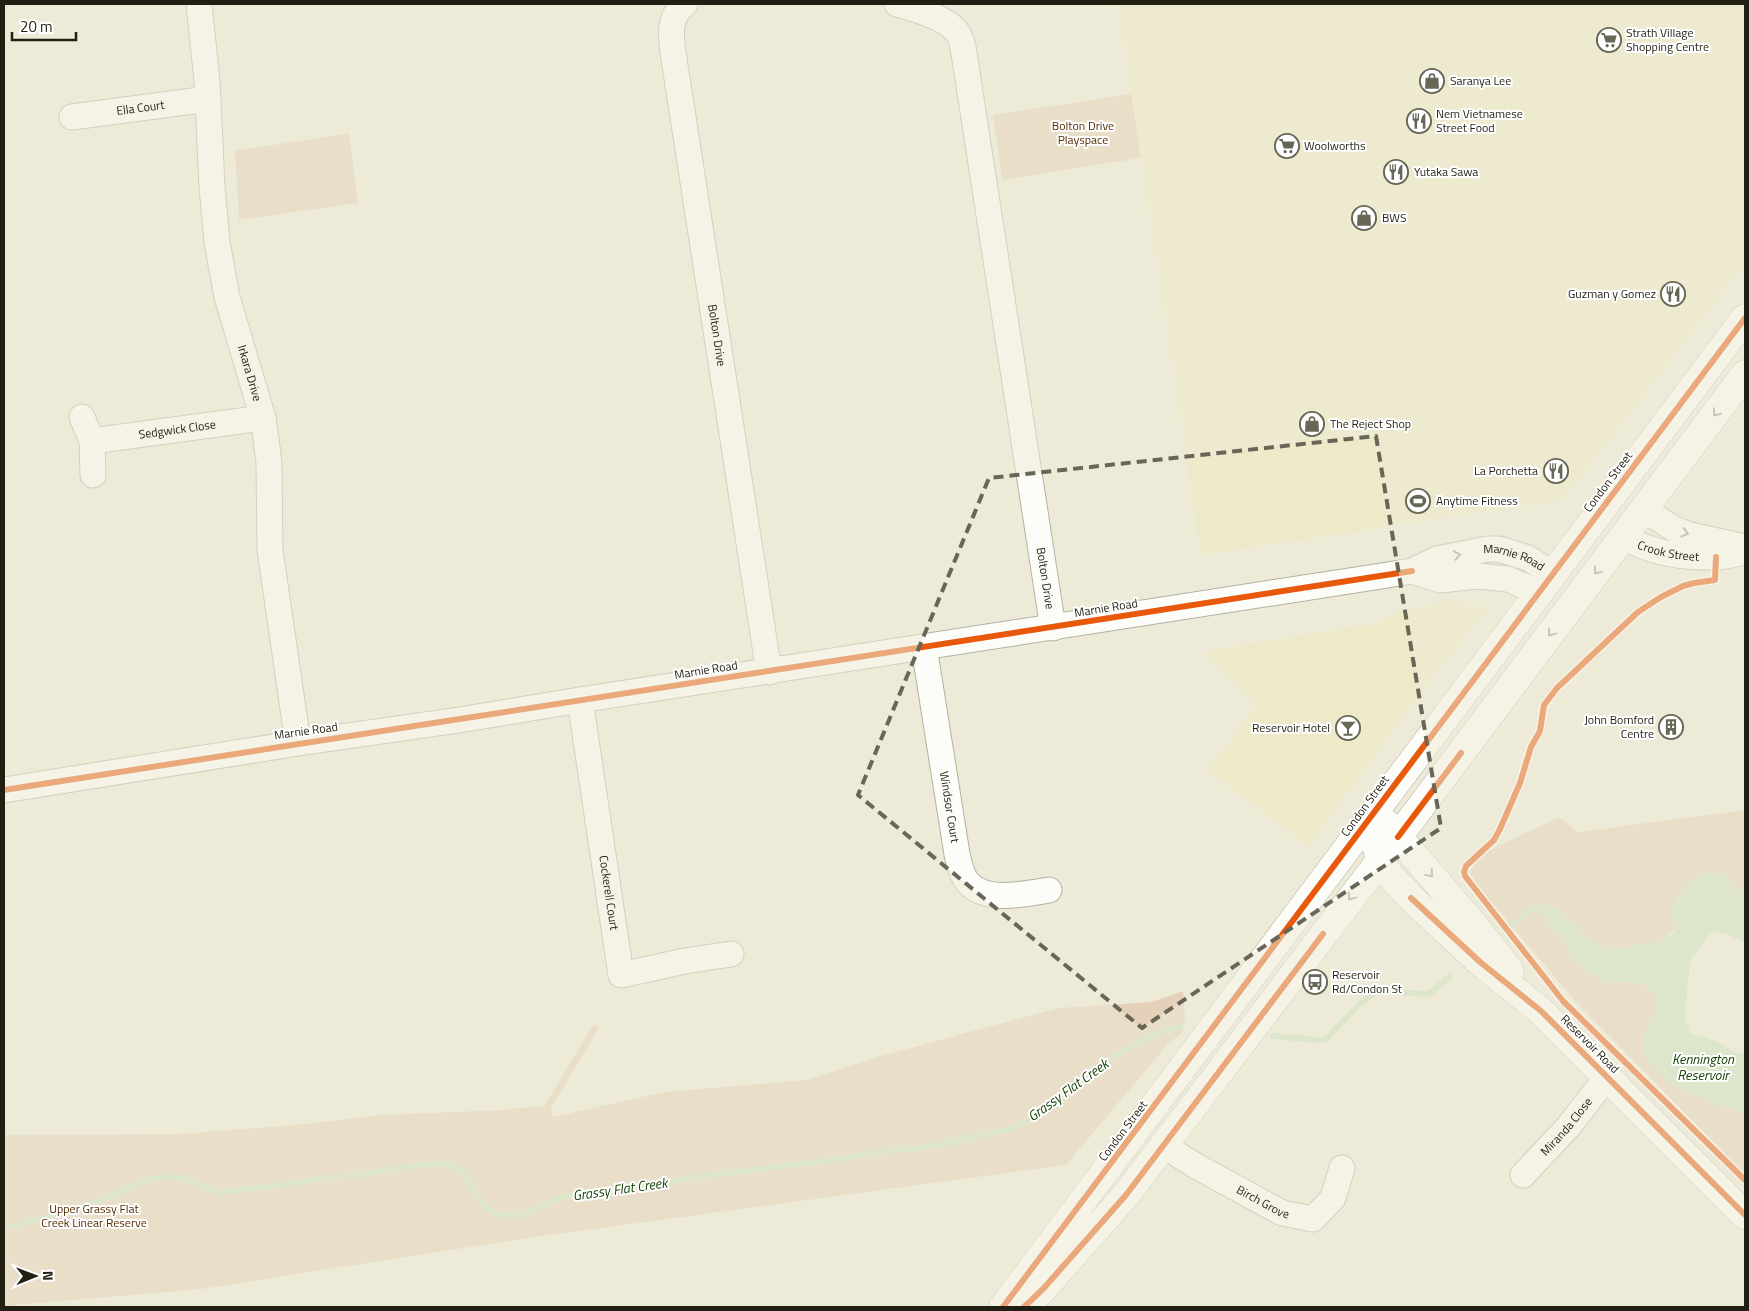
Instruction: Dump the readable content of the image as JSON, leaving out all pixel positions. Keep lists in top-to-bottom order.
{
  "streets": {
    "main road": ["Condon Street", "Marnie Road", "Reservoir Road"],
    "street": [
      "Ella Court",
      "Bolton Drive",
      "Irkara Drive",
      "Sedgwick Close",
      "Crook Street",
      "Windsor Court",
      "Cockerell Court",
      "Miranda Close",
      "Birch Grove"
    ]
  },
  "crossings": [
    ["Ella Court", "Irkara Drive"],
    ["Bolton Drive", "Marnie Road"],
    ["Irkara Drive", "Sedgwick Close"],
    ["Irkara Drive", "Marnie Road"],
    ["Condon Street", "Marnie Road"],
    ["Condon Street", "Reservoir Road"],
    ["Marnie Road", "Windsor Court"],
    ["Marnie Road", "Cockerell Court"],
    ["Reservoir Road", "Miranda Close"]
  ],
  "water": ["Kennington Reservoir", "Grassy Flat Creek"],
  "parks": ["Bolton Drive Playspace", "Upper Grassy Flat Creek Linear Reserve"],
  "places": {
    "supermarket": ["Strath Village Shopping Centre", "Woolworths"],
    "shop": ["Saranya Lee", "BWS", "The Reject Shop"],
    "restaurant": [
      "Nem Vietnamese Street Food",
      "Yutaka Sawa",
      "Guzman y Gomez",
      "La Porchetta"
    ],
    "sports": ["Anytime Fitness"],
    "building": ["John Bomford Centre"],
    "bar": ["Reservoir Hotel"],
    "bus stop": ["Reservoir Rd/Condon St"]
  },
  "scale_bar": "20 m",
  "north": "right"
}
